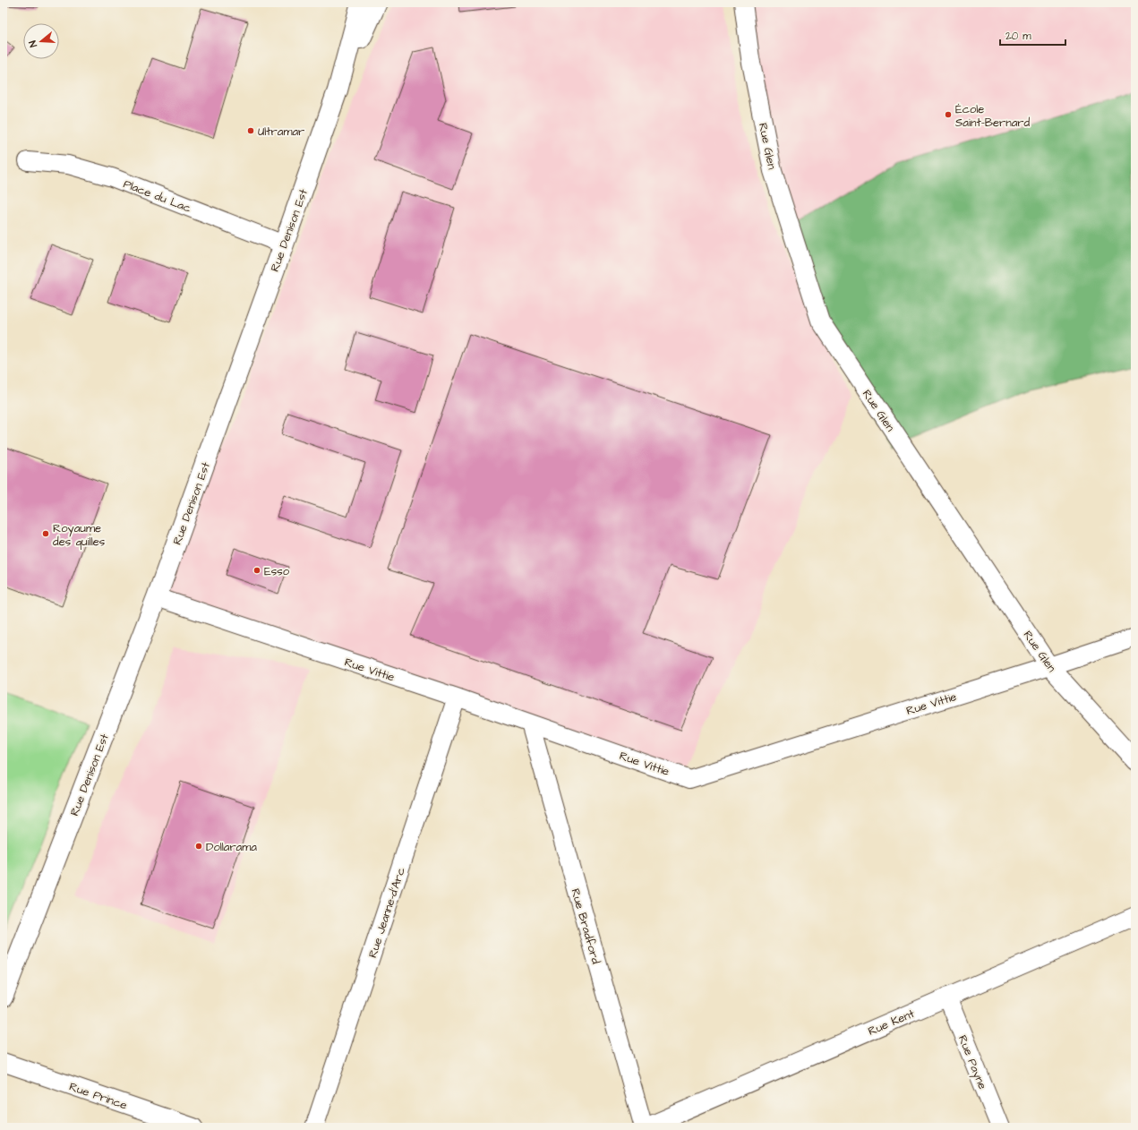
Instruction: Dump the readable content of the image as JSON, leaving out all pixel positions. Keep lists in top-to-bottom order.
{
  "streets": {
    "main road": ["Rue Denison Est"],
    "street": [
      "Rue Glen",
      "Place du Lac",
      "Rue Vittie",
      "Rue Jeanne-d'Arc",
      "Rue Bradford",
      "Rue Kent",
      "Rue Payne",
      "Rue Prince"
    ]
  },
  "crossings": [
    ["Rue Glen", "Rue Vittie"],
    ["Place du Lac", "Rue Denison Est"],
    ["Rue Denison Est", "Rue Vittie"],
    ["Rue Vittie", "Rue Jeanne-d'Arc"],
    ["Rue Vittie", "Rue Bradford"],
    ["Rue Bradford", "Rue Kent"],
    ["Rue Kent", "Rue Payne"]
  ],
  "places": [
    "École Saint-Bernard",
    "Ultramar",
    "Royaume des quilles",
    "Esso",
    "Dollarama"
  ],
  "scale_bar": "20 m",
  "north": "left"
}
